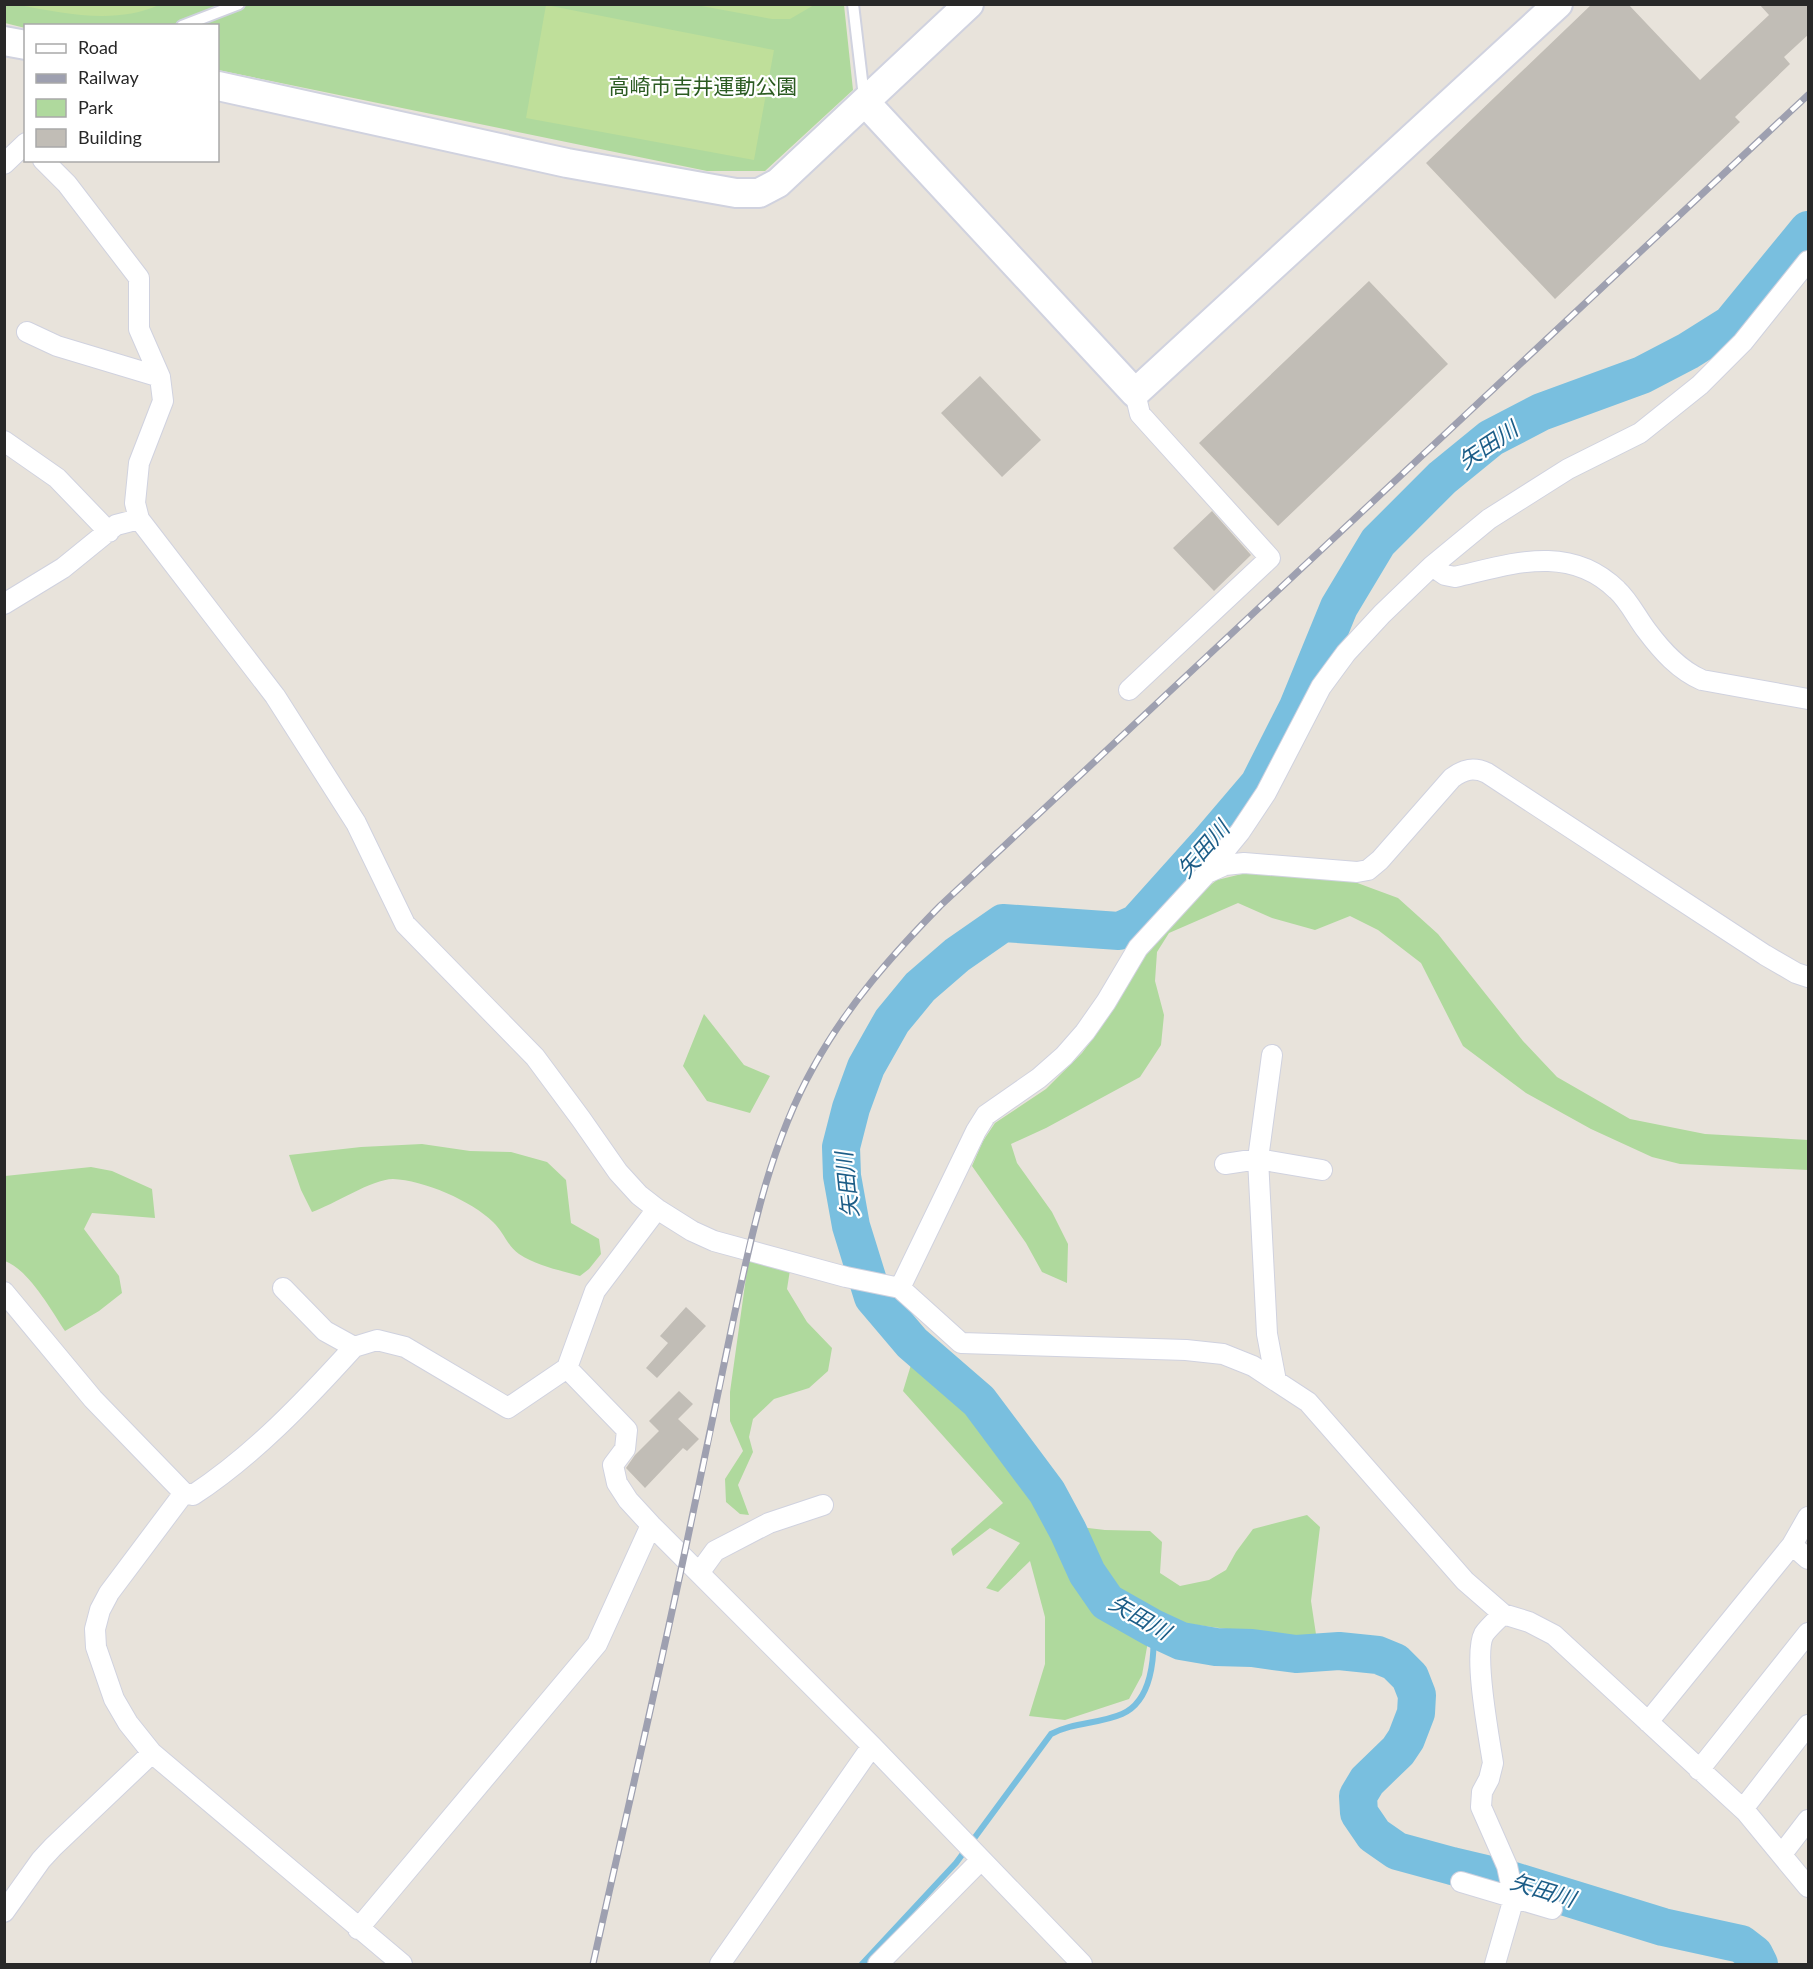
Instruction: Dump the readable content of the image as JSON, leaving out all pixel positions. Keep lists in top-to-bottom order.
{
  "water": ["矢田川"],
  "parks": ["高崎市吉井運動公園"],
  "legend": [
    "Road",
    "Railway",
    "Park",
    "Building"
  ]
}
